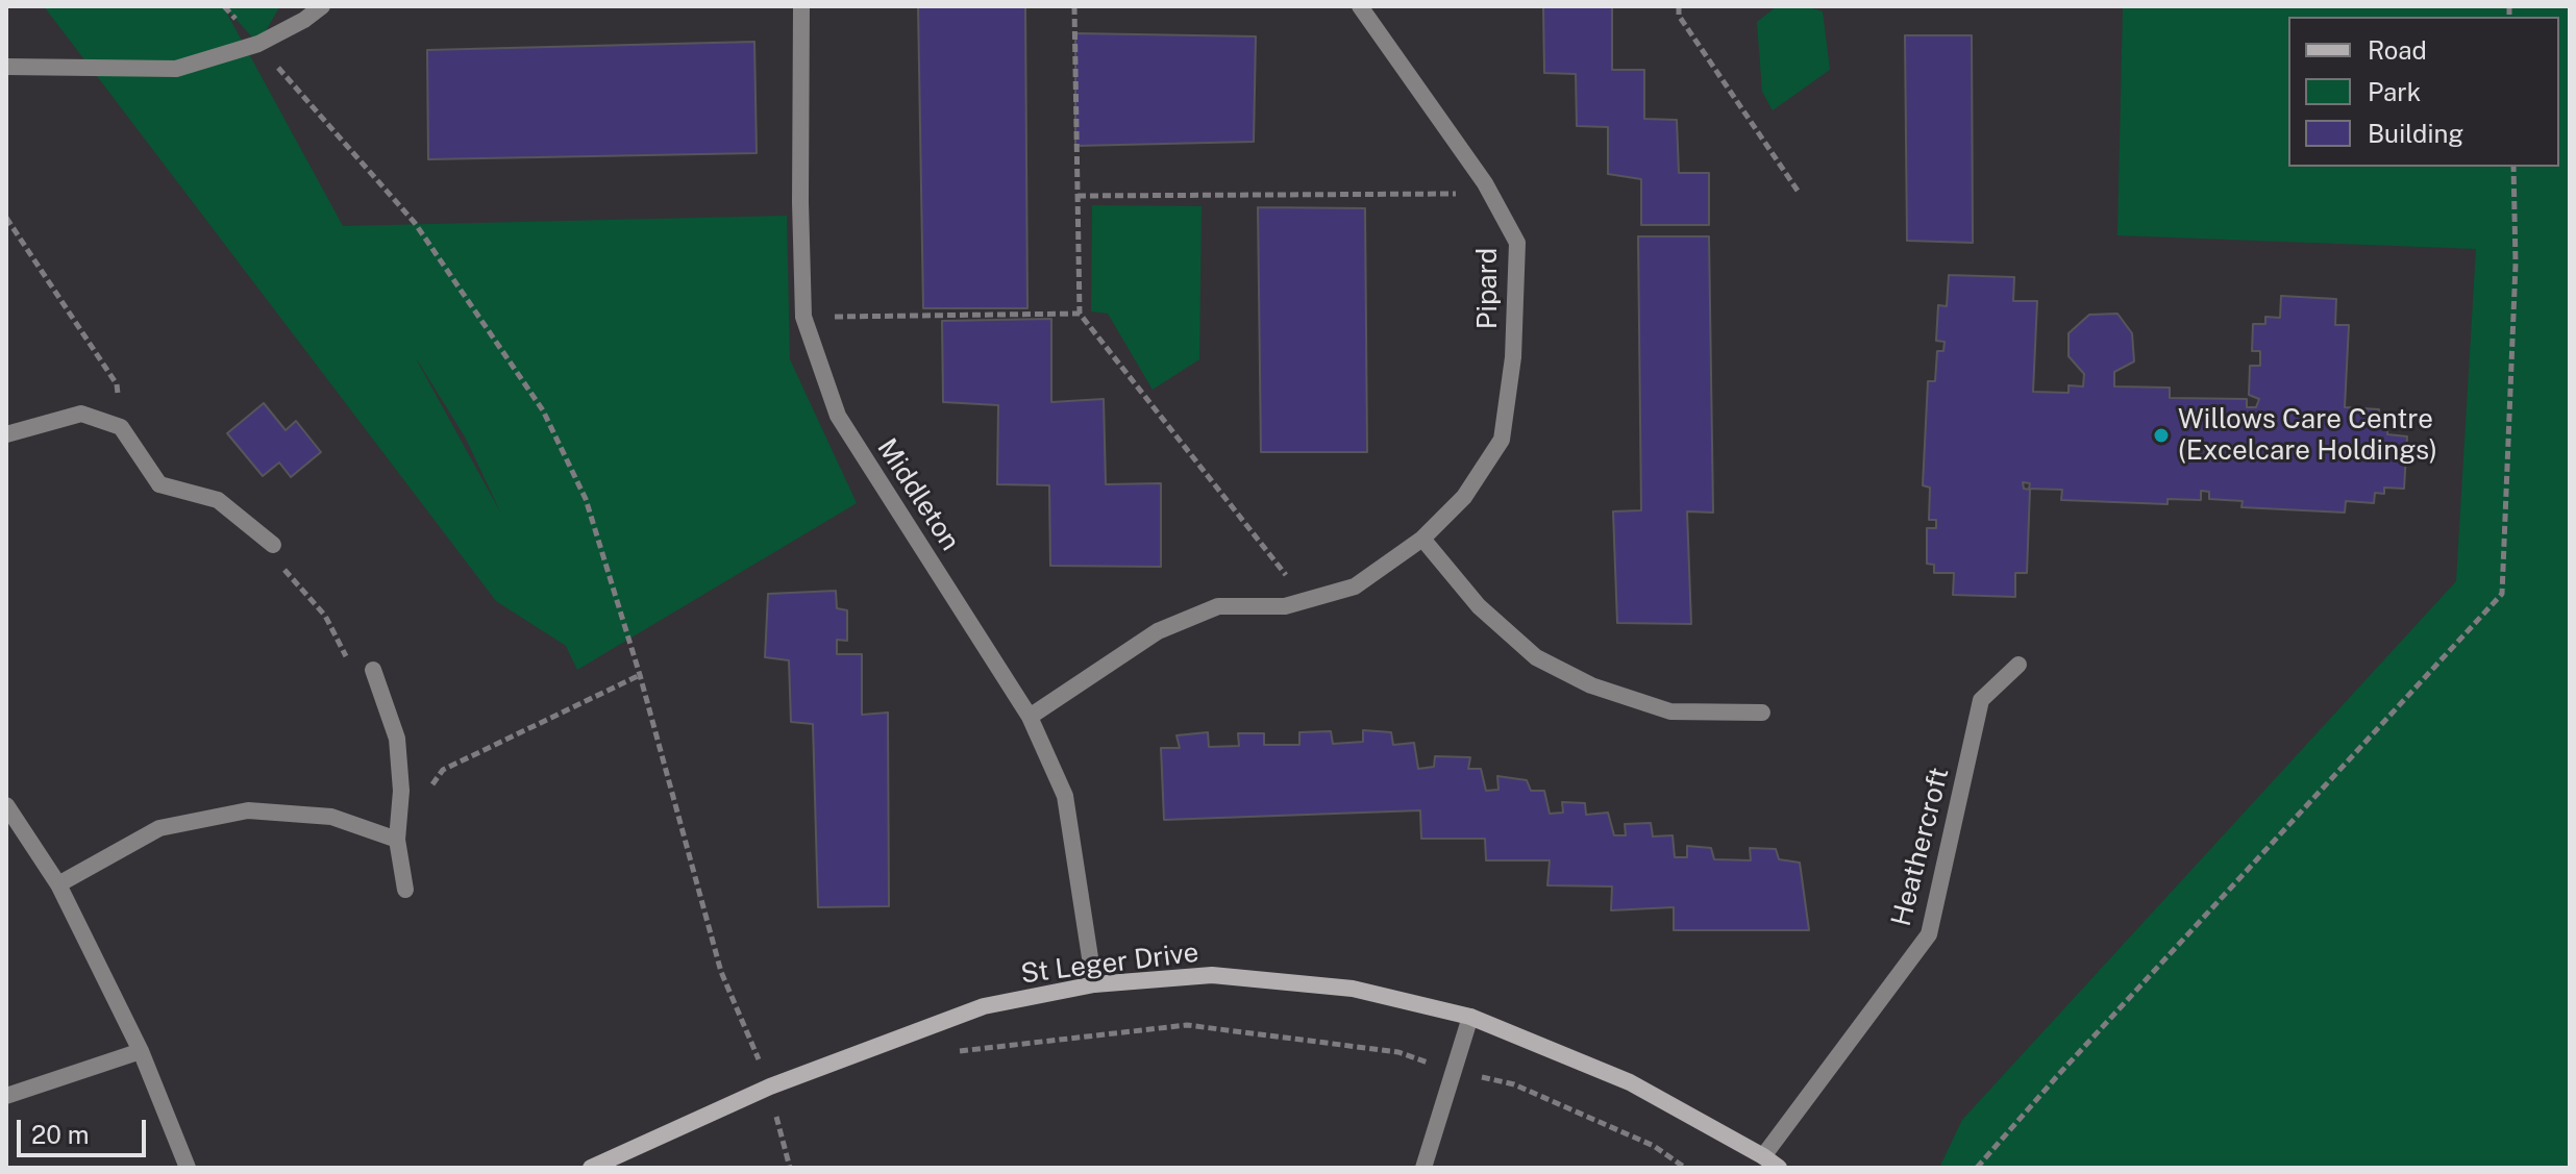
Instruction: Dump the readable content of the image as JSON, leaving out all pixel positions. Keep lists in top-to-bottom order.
{
  "streets": {
    "street": [
      "Pipard",
      "Middleton",
      "Heathercroft",
      "St Leger Drive"
    ]
  },
  "crossings": [
    ["Pipard", "Middleton"],
    ["Middleton", "St Leger Drive"],
    ["Heathercroft", "St Leger Drive"]
  ],
  "places": ["Willows Care Centre (Excelcare Holdings)"],
  "legend": ["Road", "Park", "Building"],
  "scale_bar": "20 m"
}
